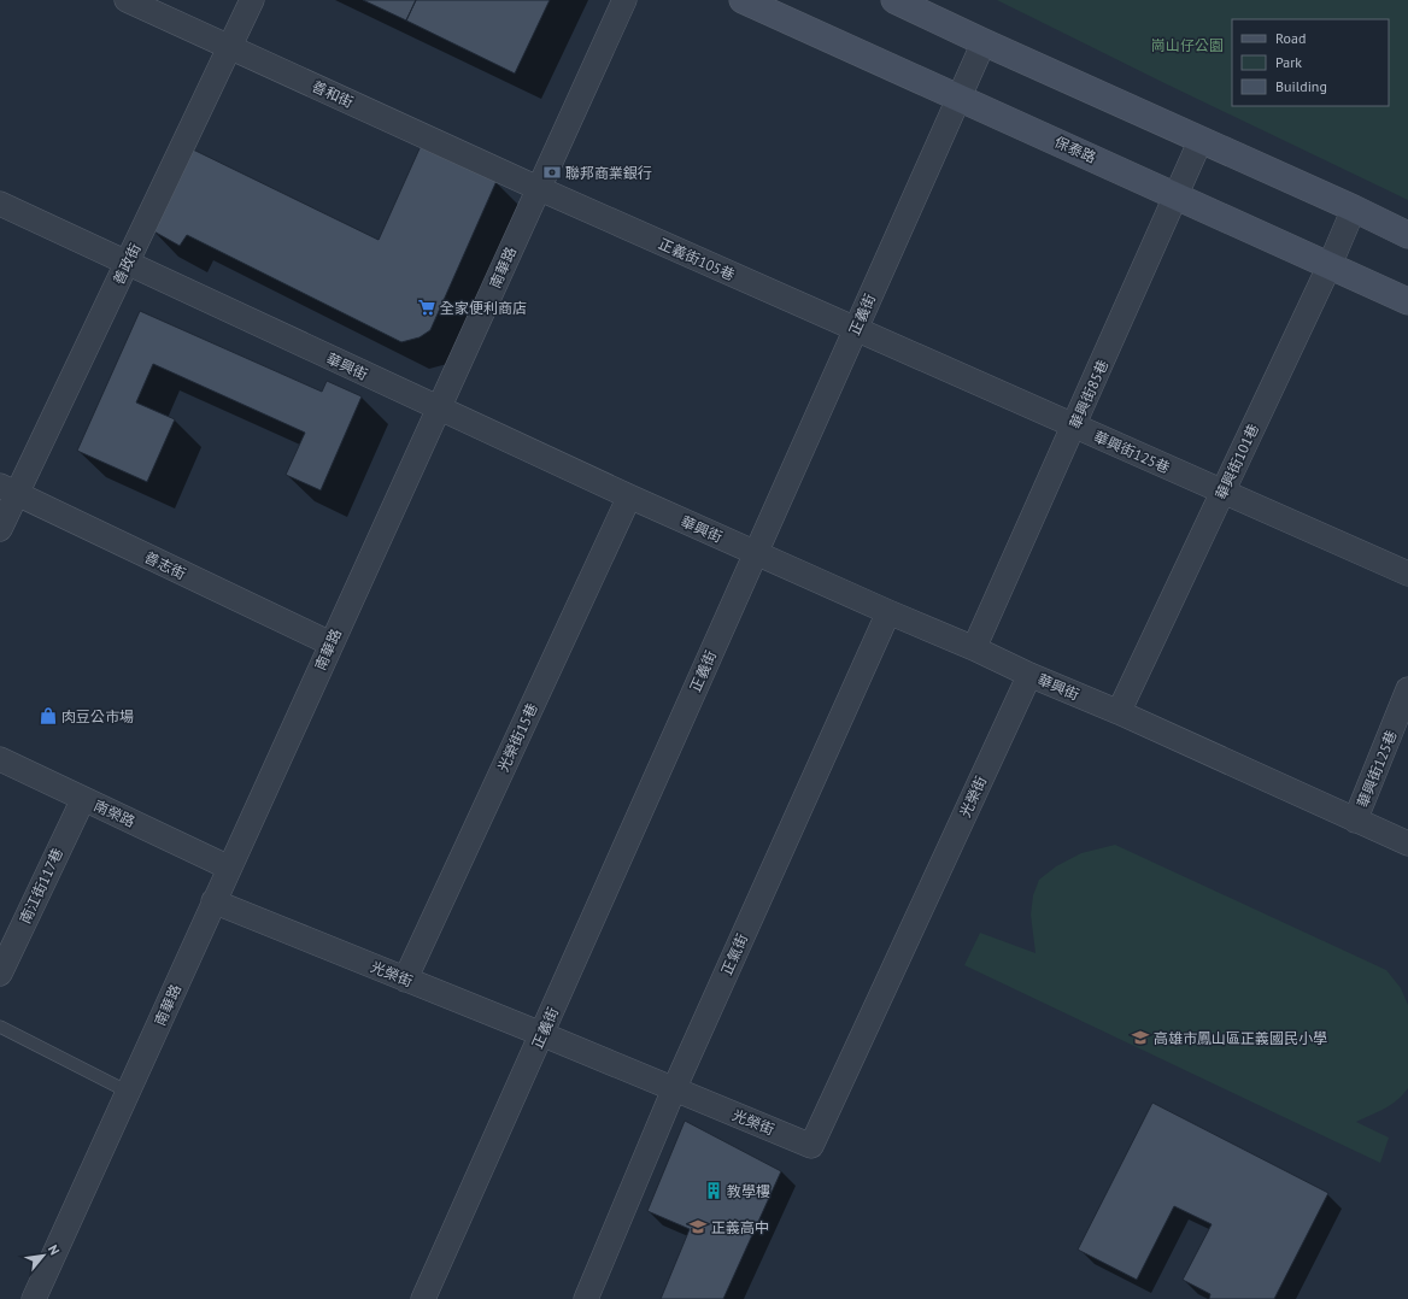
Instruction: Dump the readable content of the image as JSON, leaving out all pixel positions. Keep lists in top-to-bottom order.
{
  "streets": {
    "street": [
      "善和街",
      "保泰路",
      "正義街105巷",
      "善政街",
      "南華路",
      "正義街",
      "華興街",
      "華興街85巷",
      "華興街125巷",
      "華興街101巷",
      "善志街",
      "光榮街15巷",
      "光榮街",
      "南榮路",
      "南江街117巷",
      "正氣街"
    ]
  },
  "crossings": [
    ["善和街", "正義街105巷"],
    ["善和街", "善政街"],
    ["善和街", "南華路"],
    ["保泰路", "正義街"],
    ["保泰路", "華興街85巷"],
    ["保泰路", "華興街101巷"],
    ["正義街105巷", "南華路"],
    ["正義街105巷", "正義街"],
    ["正義街105巷", "華興街125巷"],
    ["善政街", "華興街"],
    ["善政街", "善志街"],
    ["南華路", "華興街"],
    ["南華路", "善志街"],
    ["南華路", "光榮街"],
    ["南華路", "南榮路"],
    ["正義街", "華興街"],
    ["正義街", "華興街125巷"],
    ["正義街", "光榮街"],
    ["華興街", "華興街85巷"],
    ["華興街", "華興街125巷"],
    ["華興街", "華興街101巷"],
    ["華興街", "光榮街15巷"],
    ["華興街", "光榮街"],
    ["華興街", "正氣街"],
    ["華興街85巷", "華興街125巷"],
    ["華興街125巷", "華興街101巷"],
    ["光榮街15巷", "光榮街"],
    ["光榮街", "正氣街"],
    ["南榮路", "南江街117巷"]
  ],
  "parks": ["崗山仔公園"],
  "places": {
    "bank": ["聯邦商業銀行"],
    "supermarket": ["全家便利商店"],
    "shop": ["肉豆公市場"],
    "school or university": ["高雄市鳳山區正義國民小學", "正義高中"],
    "building": ["教學樓"]
  },
  "legend": ["Road", "Park", "Building"],
  "north": "top right"
}
